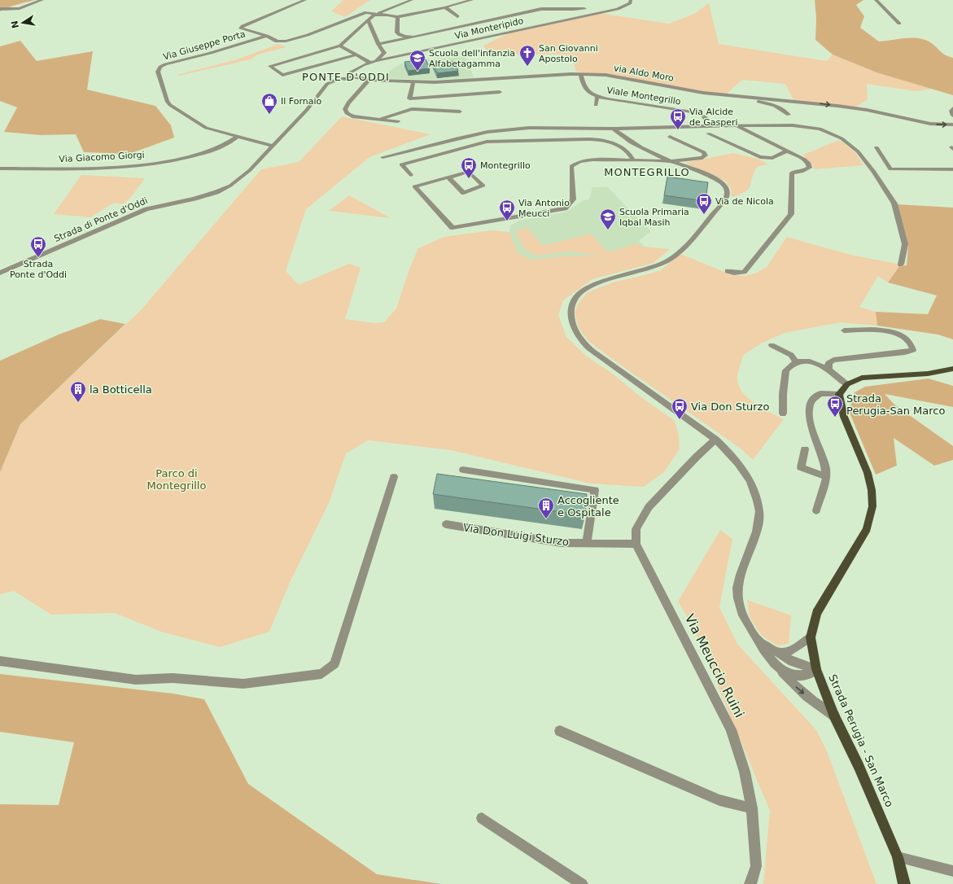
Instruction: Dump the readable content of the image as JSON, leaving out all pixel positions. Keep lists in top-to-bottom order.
{
  "streets": {
    "main road": ["Strada Perugia - San Marco"],
    "street": [
      "Via Monteripido",
      "Via Giuseppe Porta",
      "via Aldo Moro",
      "Viale Montegrillo",
      "Via Giacomo Giorgi",
      "Strada di Ponte d'Oddi",
      "Via Don Luigi Sturzo",
      "Via Meuccio Ruini"
    ]
  },
  "crossings": [
    ["Via Monteripido", "via Aldo Moro"],
    ["Via Monteripido", "Strada di Ponte d'Oddi"],
    ["Via Giuseppe Porta", "Via Giacomo Giorgi"],
    ["Via Giuseppe Porta", "Strada di Ponte d'Oddi"],
    ["via Aldo Moro", "Viale Montegrillo"],
    ["via Aldo Moro", "Strada di Ponte d'Oddi"],
    ["Via Don Luigi Sturzo", "Via Meuccio Ruini"]
  ],
  "districts": ["PONTE D'ODDI", "MONTEGRILLO"],
  "parks": ["Parco di Montegrillo"],
  "places": {
    "church": ["San Giovanni Apostolo"],
    "school or university": ["Scuola dell'infanzia Alfabetagamma", "Scuola Primaria Iqbal Masih"],
    "shop": ["Il Fornaio"],
    "bus stop": [
      "Via Alcide de Gasperi",
      "Montegrillo",
      "Via de Nicola",
      "Via Antonio Meucci",
      "Strada Ponte d'Oddi",
      "Strada Perugia-San Marco",
      "Via Don Sturzo"
    ],
    "building": ["la Botticella", "Accogliente e Ospitale"]
  },
  "north": "left"
}
